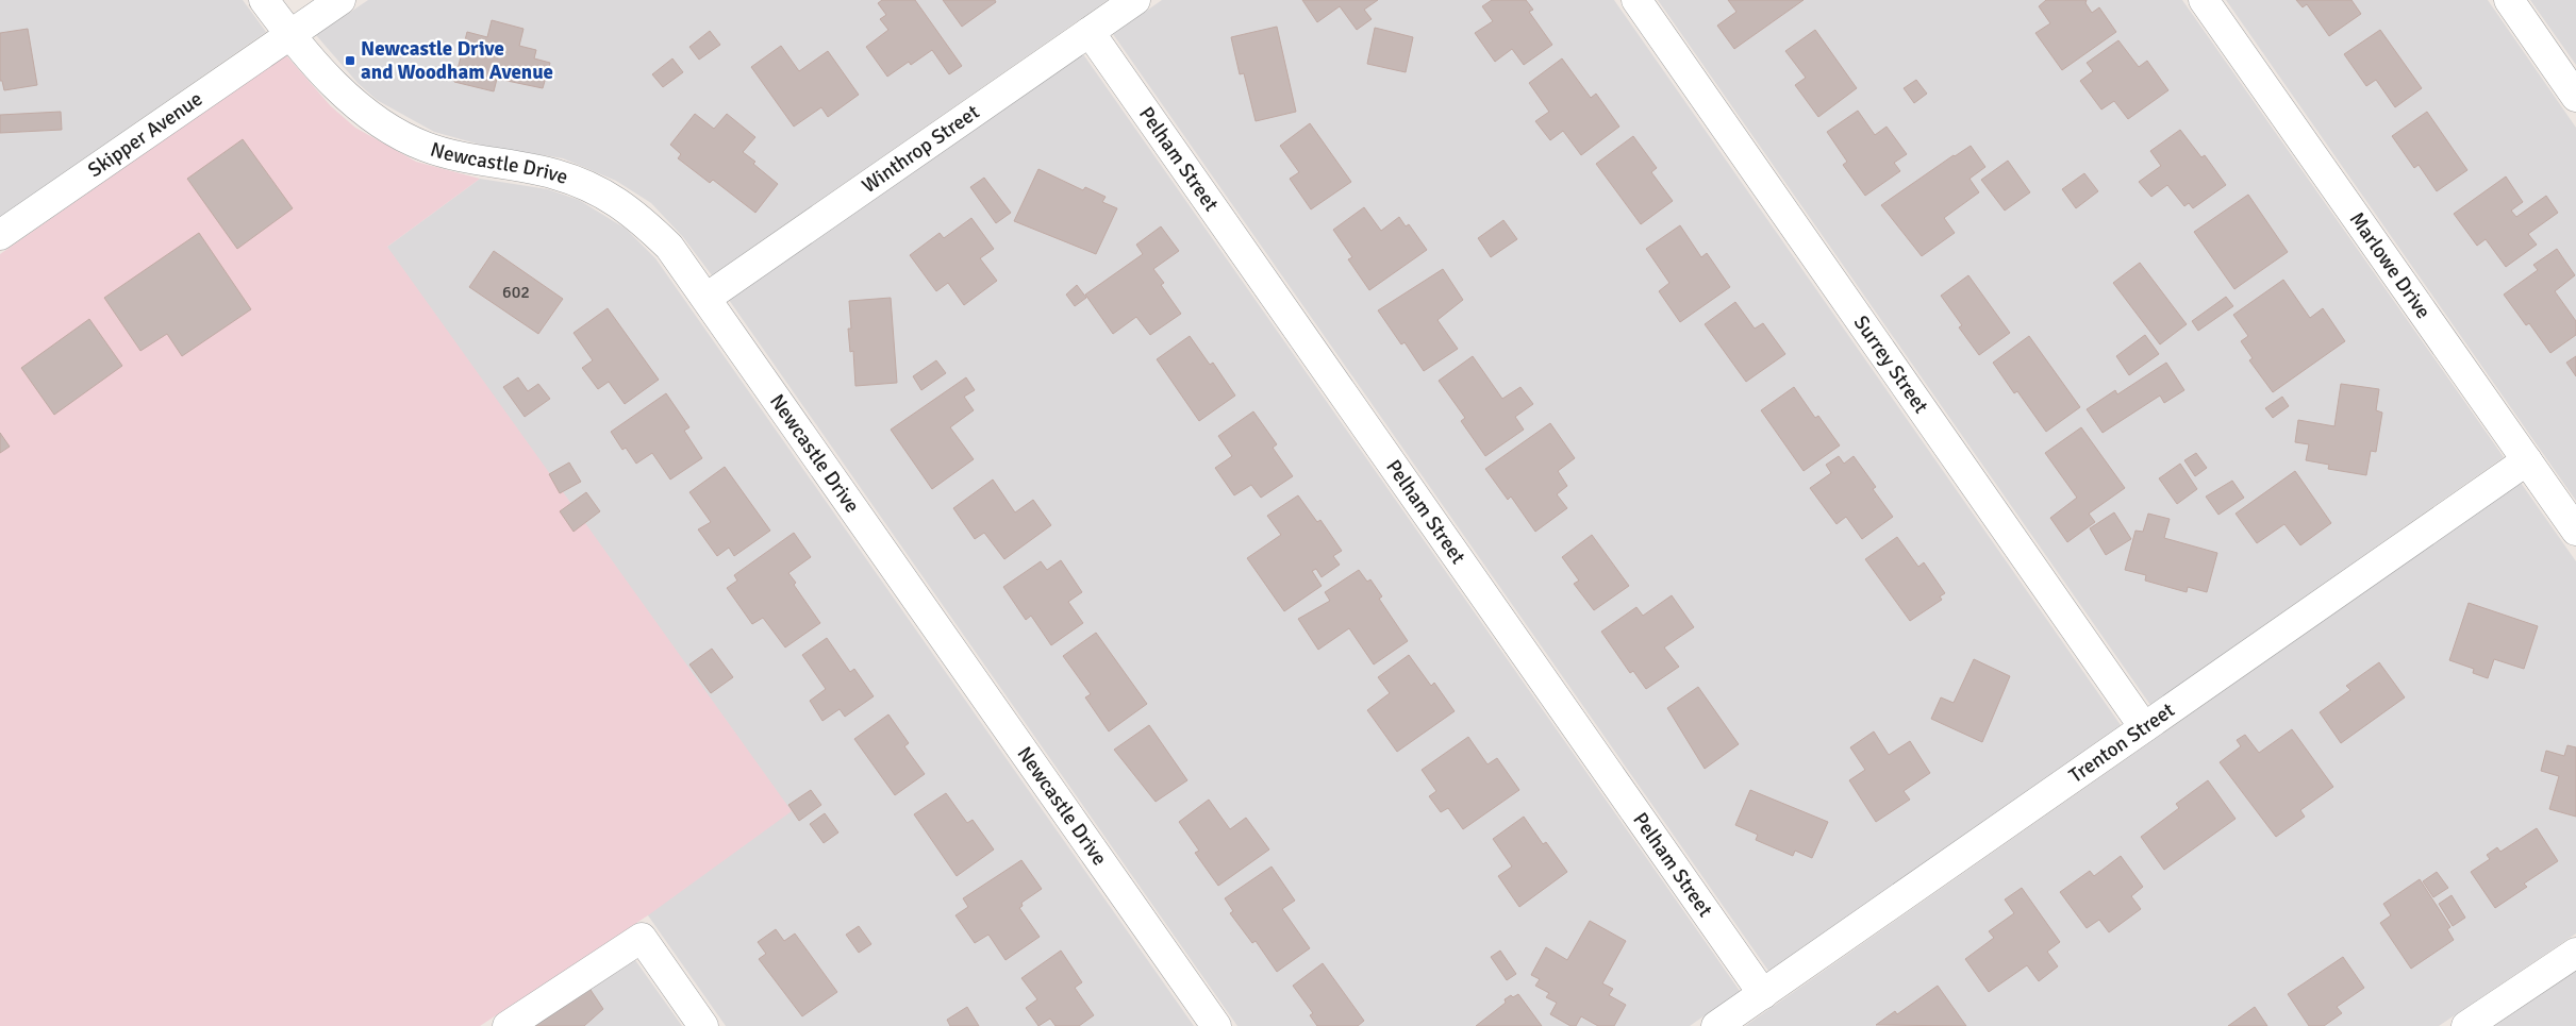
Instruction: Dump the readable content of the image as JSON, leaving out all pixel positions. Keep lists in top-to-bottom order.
{
  "streets": {
    "street": [
      "Skipper Avenue",
      "Winthrop Street",
      "Pelham Street",
      "Newcastle Drive",
      "Marlowe Drive",
      "Surrey Street",
      "Trenton Street"
    ]
  },
  "crossings": [
    ["Skipper Avenue", "Newcastle Drive"],
    ["Winthrop Street", "Pelham Street"],
    ["Winthrop Street", "Newcastle Drive"],
    ["Pelham Street", "Trenton Street"],
    ["Marlowe Drive", "Trenton Street"],
    ["Surrey Street", "Trenton Street"]
  ],
  "places": {
    "transit": ["Newcastle Drive and Woodham Avenue"]
  },
  "house_numbers": ["602"]
}
